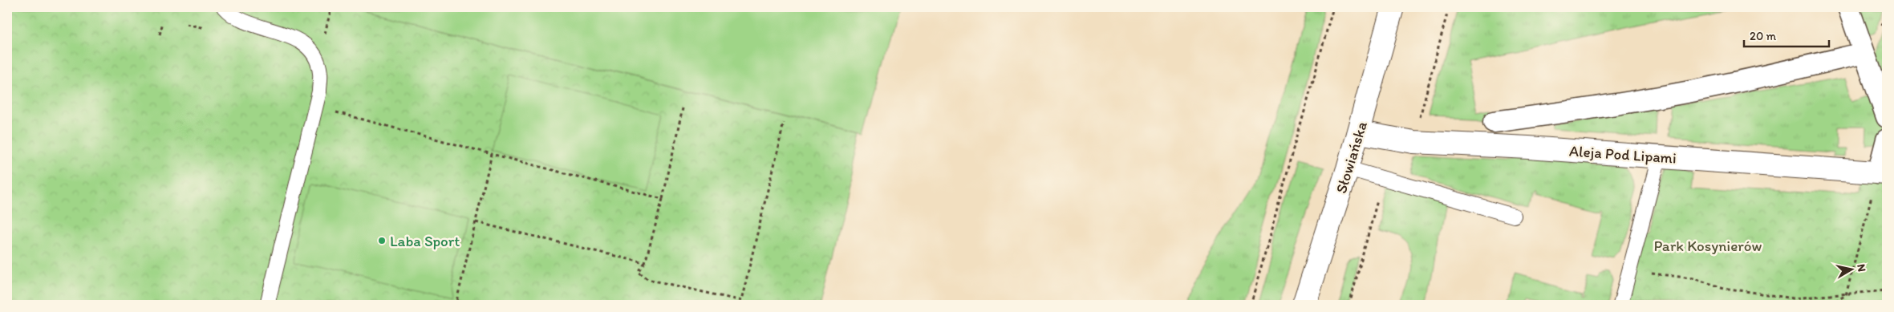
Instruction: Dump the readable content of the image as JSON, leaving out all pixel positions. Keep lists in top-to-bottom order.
{
  "streets": {
    "street": ["Aleja Pod Lipami", "Słowiańska"]
  },
  "crossings": [
    ["Aleja Pod Lipami", "Słowiańska"]
  ],
  "parks": ["Park Kosynierów"],
  "places": ["Laba Sport"],
  "scale_bar": "20 m",
  "north": "right"
}
